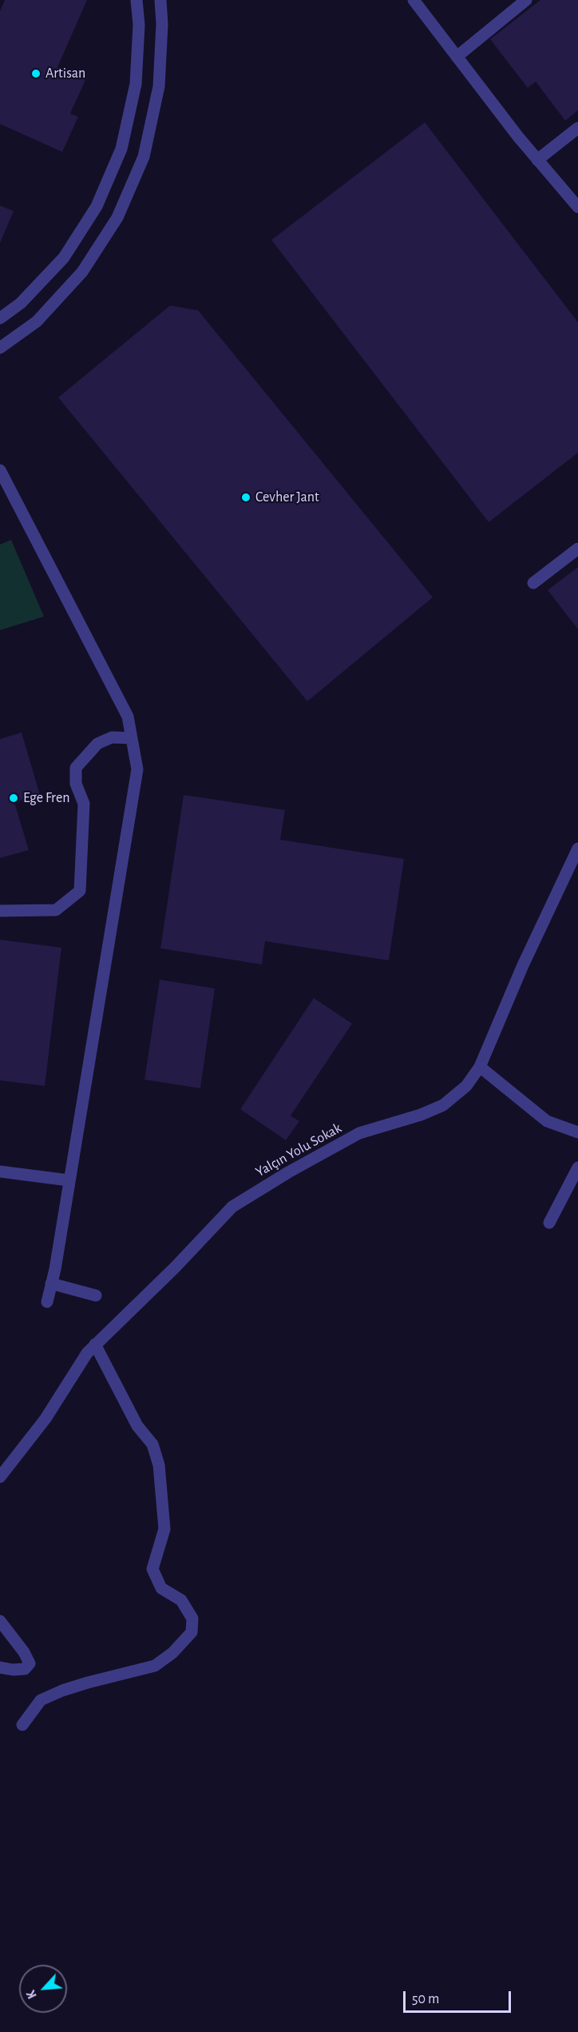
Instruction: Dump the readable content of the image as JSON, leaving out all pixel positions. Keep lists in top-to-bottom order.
{
  "streets": {
    "street": ["Yalçın Yolu Sokak"]
  },
  "places": ["Artisan", "Cevher Jant", "Ege Fren"],
  "scale_bar": "50 m",
  "north": "bottom left"
}
